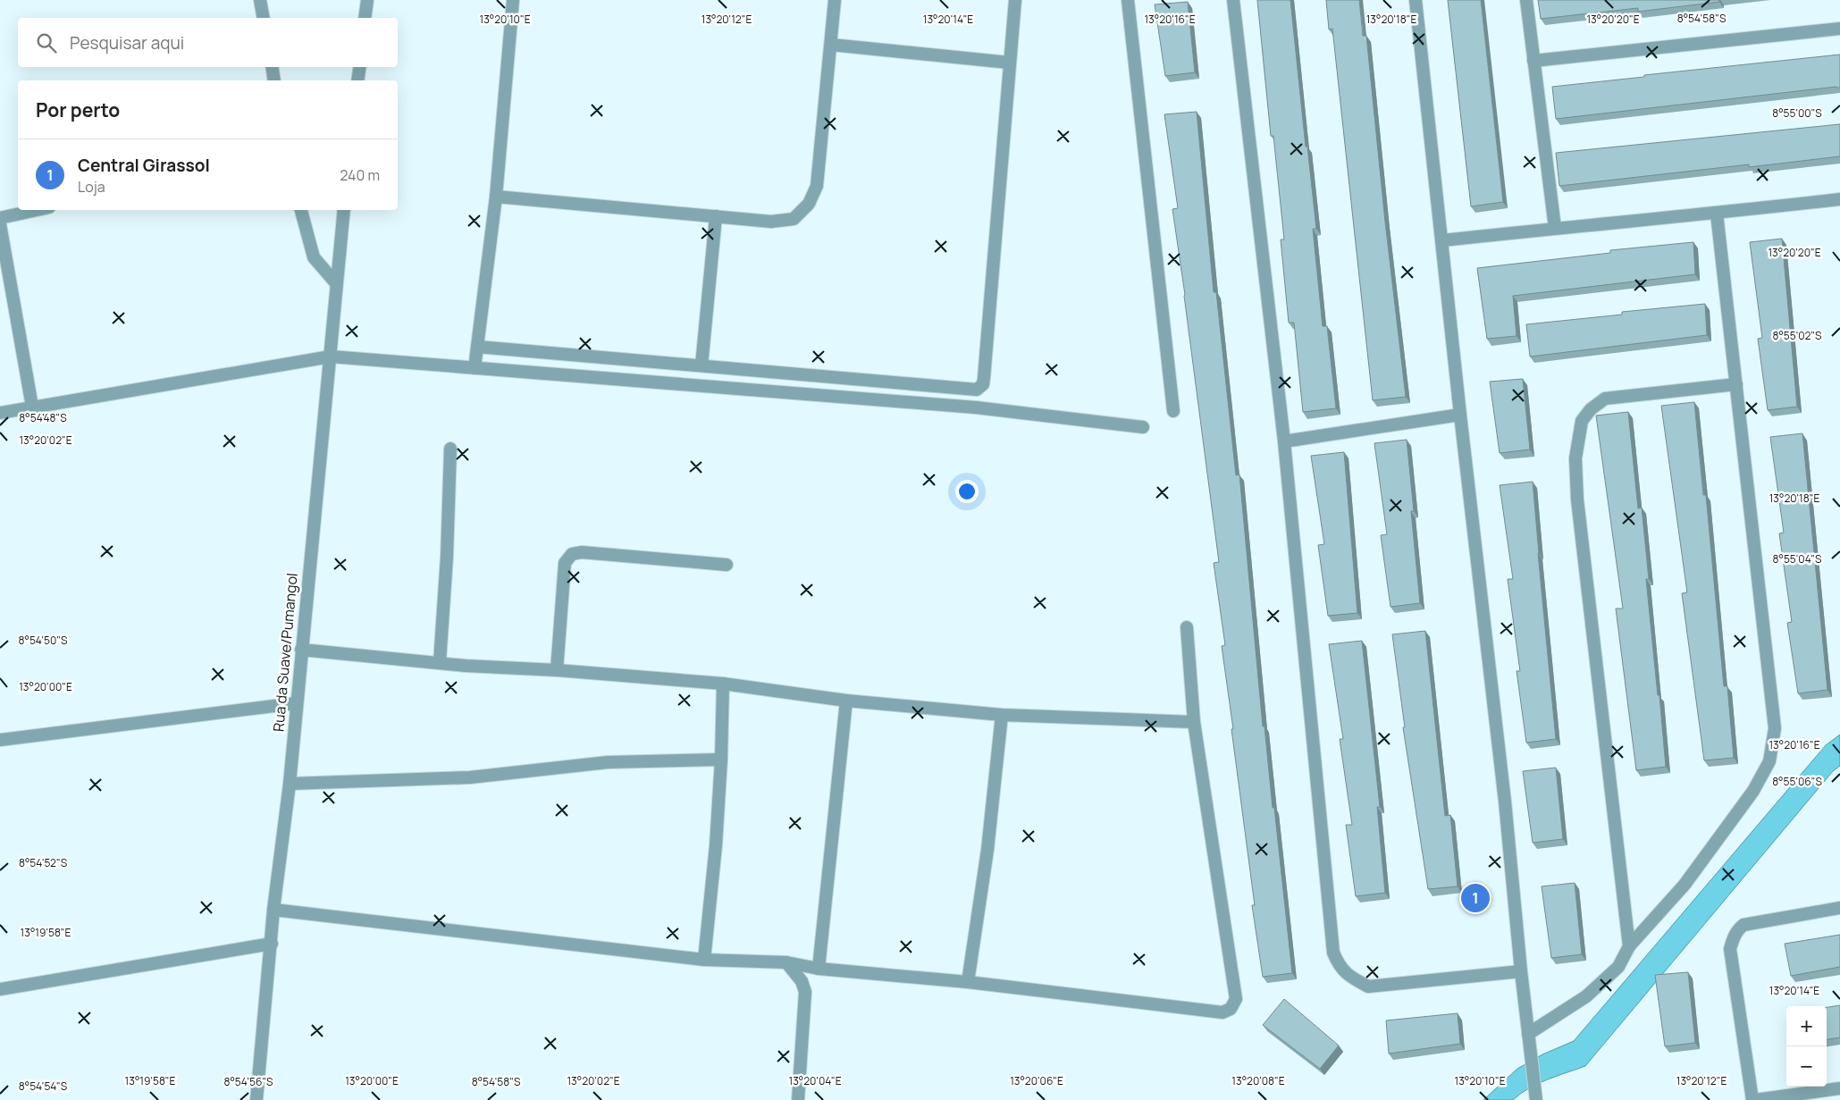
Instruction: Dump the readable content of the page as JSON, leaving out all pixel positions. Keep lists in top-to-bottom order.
{
  "streets": {
    "street": ["Rua da Suave/Pumangol"]
  },
  "page": {
    "search": "Pesquisar aqui",
    "heading": "Por perto",
    "list": [
      {
        "mark": "1",
        "name": "Central Girassol",
        "note": "Loja",
        "value": "240 m"
      }
    ],
    "pins": "1",
    "map_buttons": ["+", "−"]
  },
  "coordinates": [
    "8°54'58\"S",
    "13°20'10\"E",
    "13°20'14\"E",
    "13°20'16\"E",
    "13°20'18\"E",
    "13°20'12\"E",
    "13°20'20\"E",
    "8°55'00\"S",
    "8°55'02\"S",
    "8°54'48\"S",
    "13°20'02\"E",
    "8°55'04\"S",
    "8°54'50\"S",
    "13°20'00\"E",
    "8°55'06\"S",
    "8°54'52\"S",
    "13°19'58\"E",
    "13°20'04\"E",
    "13°20'06\"E",
    "13°20'08\"E",
    "8°54'56\"S",
    "8°54'54\"S"
  ]
}
